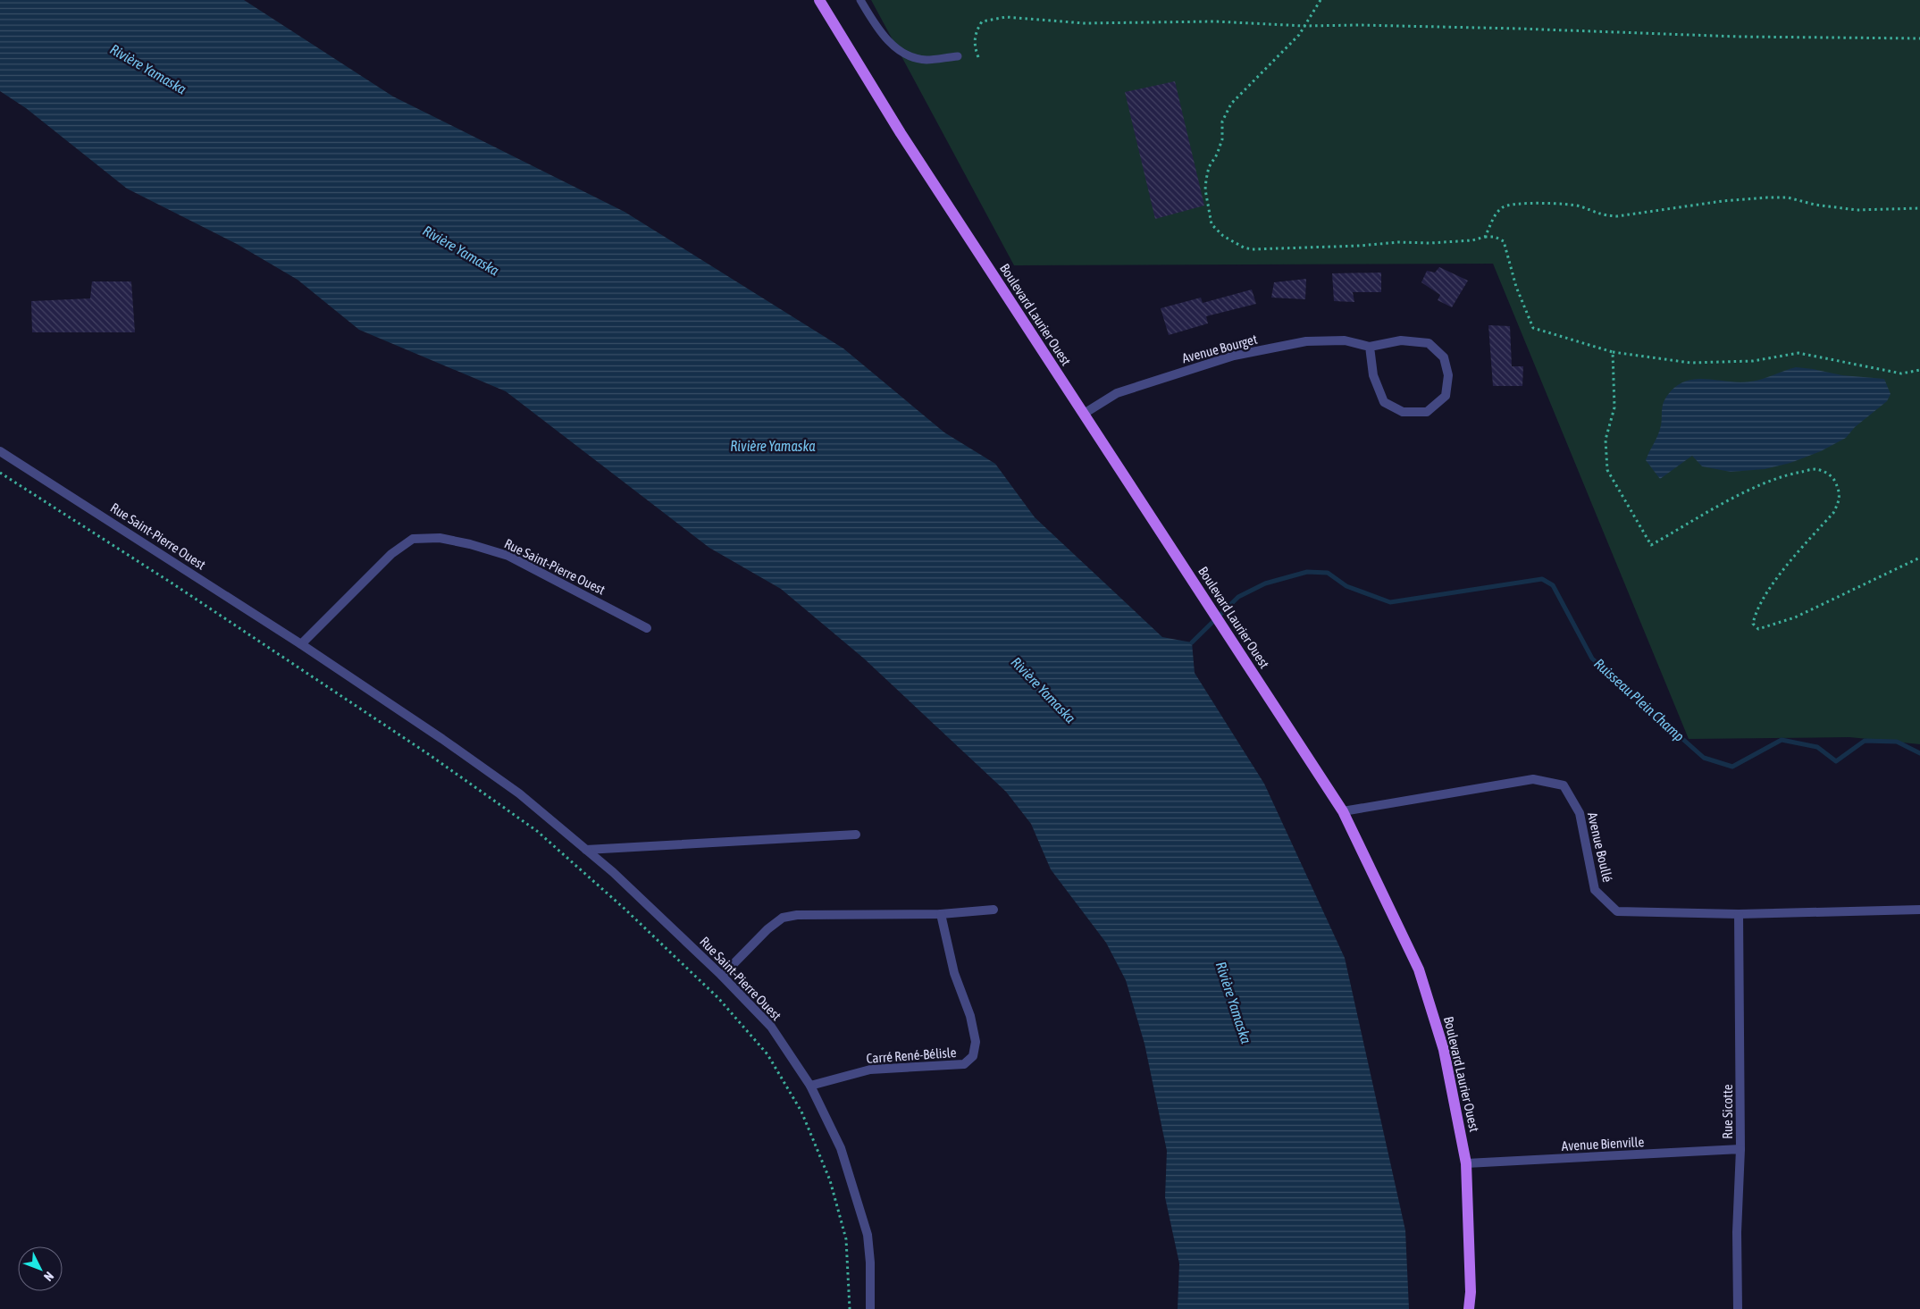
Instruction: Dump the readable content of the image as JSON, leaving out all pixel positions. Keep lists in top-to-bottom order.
{
  "streets": {
    "main road": ["Boulevard Laurier Ouest"],
    "street": [
      "Avenue Bourget",
      "Rue Saint-Pierre Ouest",
      "Avenue Boullé",
      "Carré René-Bélisle",
      "Rue Sicotte",
      "Avenue Bienville"
    ]
  },
  "crossings": [
    ["Boulevard Laurier Ouest", "Avenue Bourget"],
    ["Boulevard Laurier Ouest", "Avenue Boullé"],
    ["Boulevard Laurier Ouest", "Avenue Bienville"],
    ["Rue Saint-Pierre Ouest", "Carré René-Bélisle"],
    ["Avenue Boullé", "Rue Sicotte"],
    ["Rue Sicotte", "Avenue Bienville"]
  ],
  "water": ["Rivière Yamaska", "Ruisseau Plein Champ"],
  "north": "bottom right"
}
